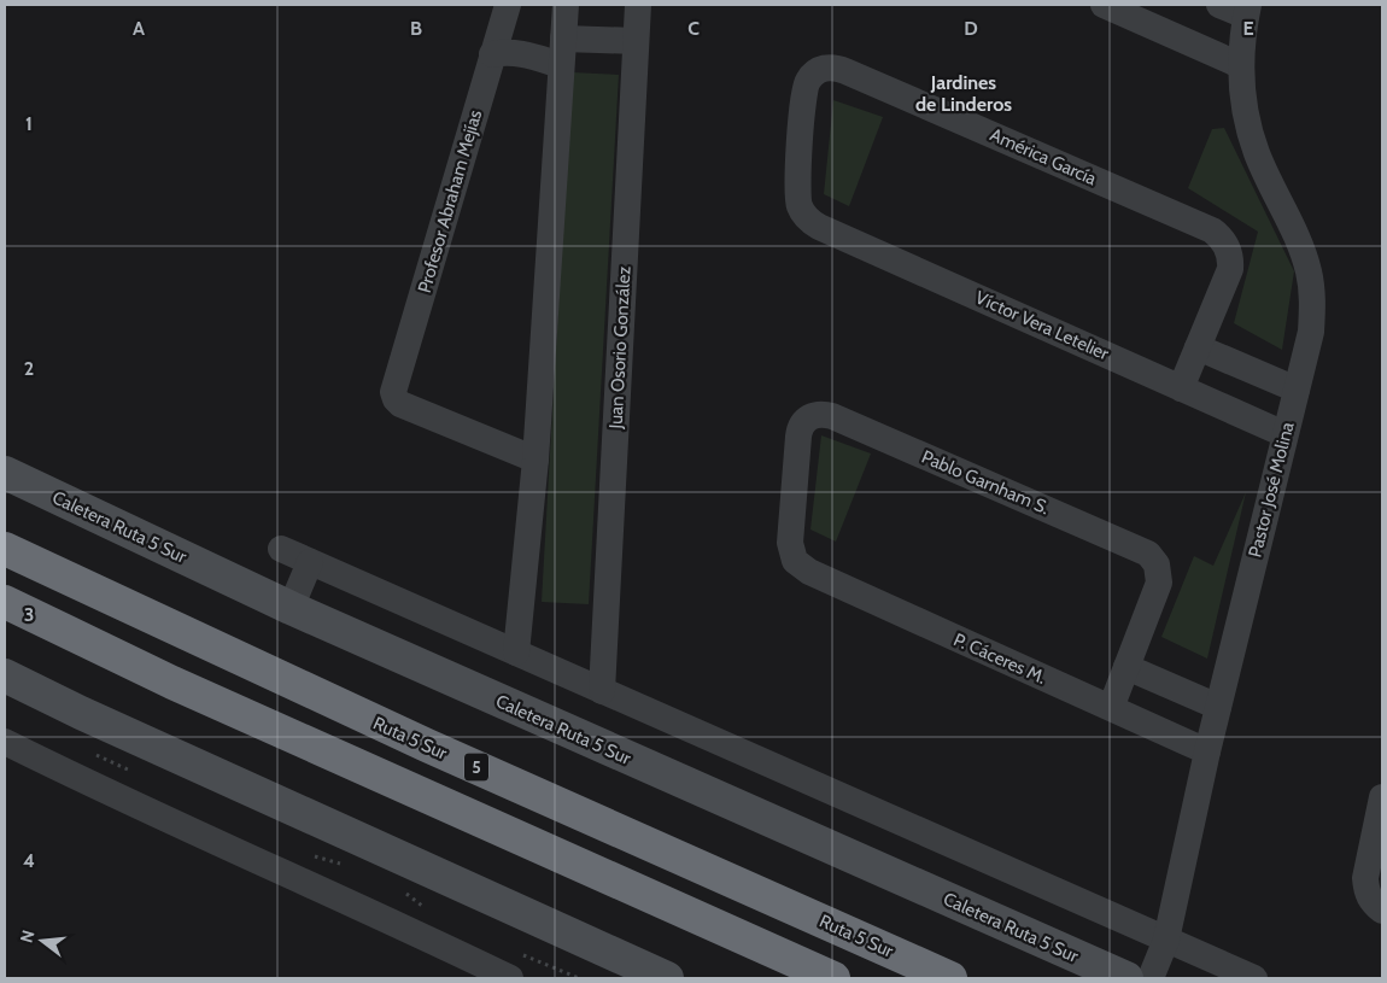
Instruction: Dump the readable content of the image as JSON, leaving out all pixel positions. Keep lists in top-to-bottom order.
{
  "streets": {
    "highway": ["Ruta 5 Sur", "5"],
    "street": [
      "América García",
      "Profesor Abraham Mejías",
      "Víctor Vera Letelier",
      "Juan Osorio González",
      "Pablo Garnham S.",
      "Pastor José Molina",
      "Caletera Ruta 5 Sur",
      "P. Cáceres M."
    ]
  },
  "crossings": [
    ["América García", "Víctor Vera Letelier"],
    ["Víctor Vera Letelier", "Pastor José Molina"],
    ["Pablo Garnham S.", "P. Cáceres M."],
    ["Pastor José Molina", "P. Cáceres M."]
  ],
  "districts": ["Jardines de Linderos"],
  "north": "left",
  "grid": {
    "columns": [
      "A",
      "B",
      "C",
      "D",
      "E"
    ],
    "rows": [
      "1",
      "2",
      "3",
      "4"
    ]
  }
}
